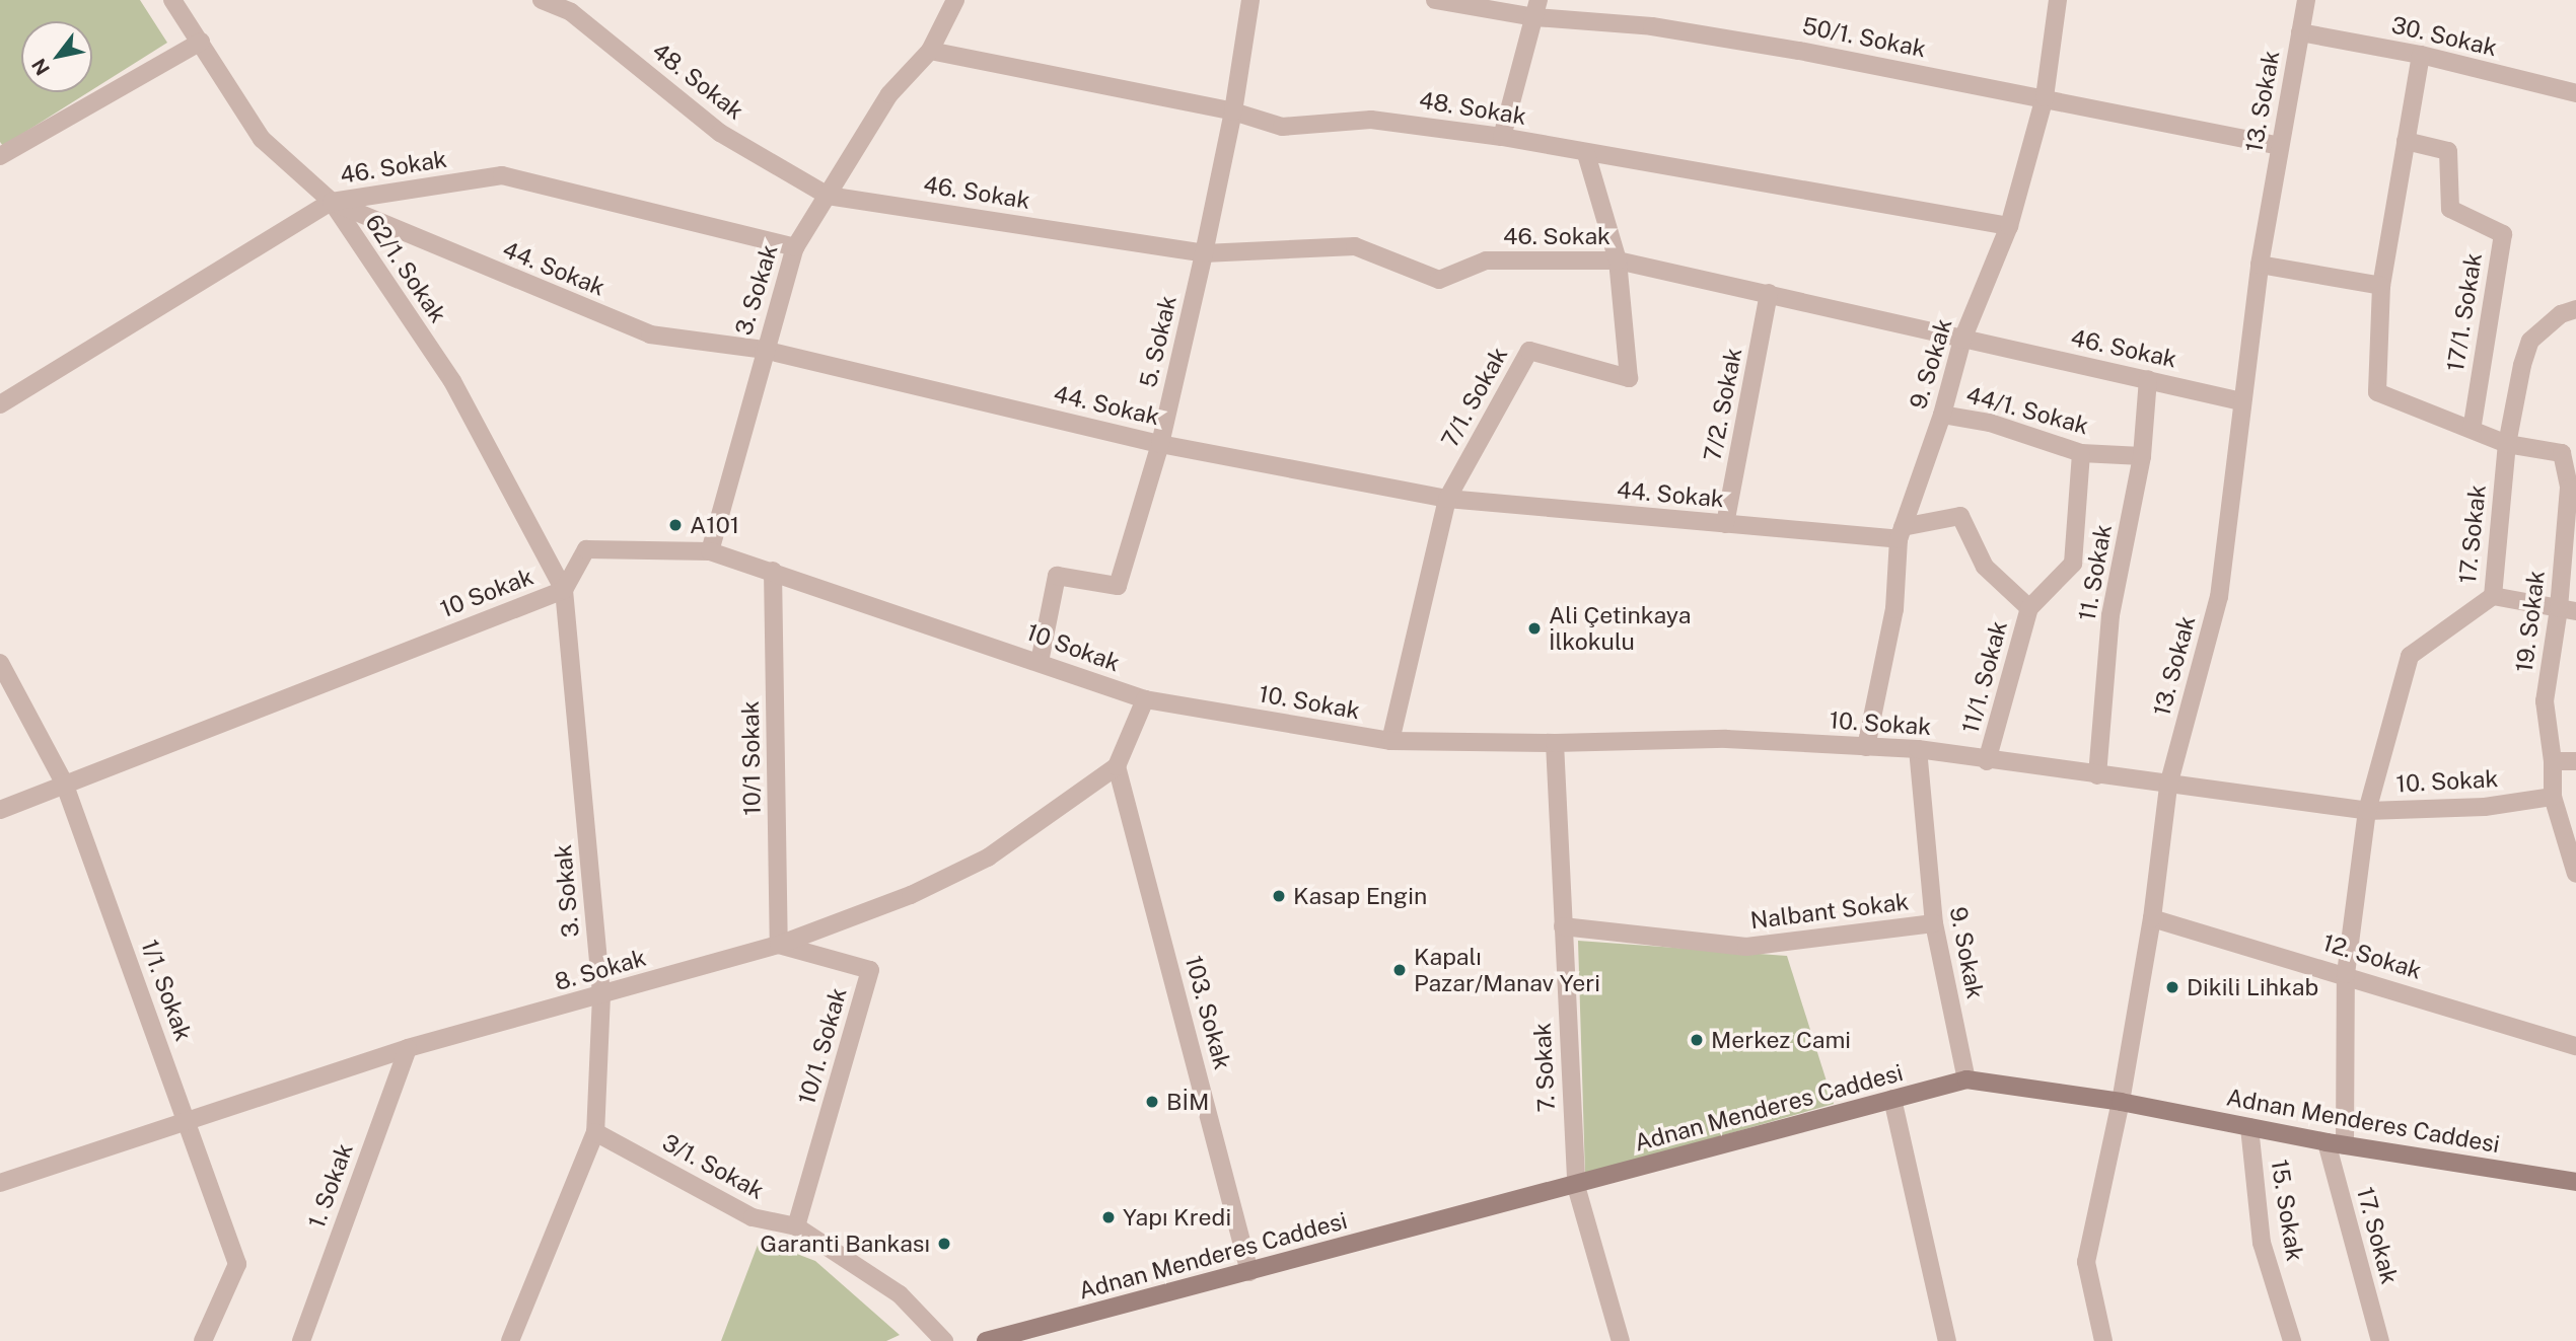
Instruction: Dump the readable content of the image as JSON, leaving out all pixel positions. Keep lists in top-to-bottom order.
{
  "streets": {
    "street": [
      "30. Sokak",
      "50/1. Sokak",
      "48. Sokak",
      "13. Sokak",
      "46. Sokak",
      "62/1. Sokak",
      "44. Sokak",
      "3. Sokak",
      "17/1. Sokak",
      "5. Sokak",
      "9. Sokak",
      "7/1. Sokak",
      "7/2. Sokak",
      "44/1. Sokak",
      "17. Sokak",
      "11. Sokak",
      "10 Sokak",
      "19. Sokak",
      "11/1. Sokak",
      "10. Sokak",
      "10/1 Sokak",
      "Nalbant Sokak",
      "12. Sokak",
      "8. Sokak",
      "1/1. Sokak",
      "103. Sokak",
      "10/1. Sokak",
      "7. Sokak",
      "Adnan Menderes Caddesi",
      "3/1. Sokak",
      "1. Sokak",
      "15. Sokak"
    ]
  },
  "crossings": [
    ["30. Sokak", "13. Sokak"],
    ["50/1. Sokak", "13. Sokak"],
    ["50/1. Sokak", "9. Sokak"],
    ["48. Sokak", "46. Sokak"],
    ["48. Sokak", "3. Sokak"],
    ["48. Sokak", "5. Sokak"],
    ["48. Sokak", "9. Sokak"],
    ["48. Sokak", "7/1. Sokak"],
    ["13. Sokak", "46. Sokak"],
    ["13. Sokak", "10. Sokak"],
    ["13. Sokak", "12. Sokak"],
    ["13. Sokak", "Adnan Menderes Caddesi"],
    ["46. Sokak", "62/1. Sokak"],
    ["46. Sokak", "44. Sokak"],
    ["46. Sokak", "3. Sokak"],
    ["46. Sokak", "5. Sokak"],
    ["46. Sokak", "9. Sokak"],
    ["46. Sokak", "7/1. Sokak"],
    ["46. Sokak", "7/2. Sokak"],
    ["46. Sokak", "11. Sokak"],
    ["62/1. Sokak", "44. Sokak"],
    ["62/1. Sokak", "3. Sokak"],
    ["62/1. Sokak", "10 Sokak"],
    ["44. Sokak", "3. Sokak"],
    ["44. Sokak", "5. Sokak"],
    ["44. Sokak", "9. Sokak"],
    ["44. Sokak", "7/1. Sokak"],
    ["44. Sokak", "7/2. Sokak"],
    ["44. Sokak", "11/1. Sokak"],
    ["3. Sokak", "10 Sokak"],
    ["3. Sokak", "8. Sokak"],
    ["3. Sokak", "3/1. Sokak"],
    ["5. Sokak", "10 Sokak"],
    ["9. Sokak", "44/1. Sokak"],
    ["9. Sokak", "10. Sokak"],
    ["9. Sokak", "Nalbant Sokak"],
    ["9. Sokak", "Adnan Menderes Caddesi"],
    ["44/1. Sokak", "11. Sokak"],
    ["44/1. Sokak", "11/1. Sokak"],
    ["17. Sokak", "19. Sokak"],
    ["17. Sokak", "10. Sokak"],
    ["17. Sokak", "12. Sokak"],
    ["17. Sokak", "Adnan Menderes Caddesi"],
    ["11. Sokak", "10. Sokak"],
    ["10 Sokak", "10. Sokak"],
    ["10 Sokak", "10/1 Sokak"],
    ["10 Sokak", "1/1. Sokak"],
    ["11/1. Sokak", "10. Sokak"],
    ["10. Sokak", "7. Sokak"],
    ["10/1 Sokak", "8. Sokak"],
    ["10/1 Sokak", "10/1. Sokak"],
    ["Nalbant Sokak", "7. Sokak"],
    ["8. Sokak", "1/1. Sokak"],
    ["8. Sokak", "103. Sokak"],
    ["8. Sokak", "10/1. Sokak"],
    ["8. Sokak", "1. Sokak"],
    ["103. Sokak", "Adnan Menderes Caddesi"],
    ["10/1. Sokak", "3/1. Sokak"],
    ["7. Sokak", "Adnan Menderes Caddesi"],
    ["Adnan Menderes Caddesi", "15. Sokak"]
  ],
  "places": [
    "A101",
    "Ali Çetinkaya İlkokulu",
    "Kasap Engin",
    "Kapalı Pazar/Manav Yeri",
    "Dikili Lihkab",
    "Merkez Cami",
    "BİM",
    "Yapı Kredi",
    "Garanti Bankası"
  ],
  "north": "bottom left"
}
